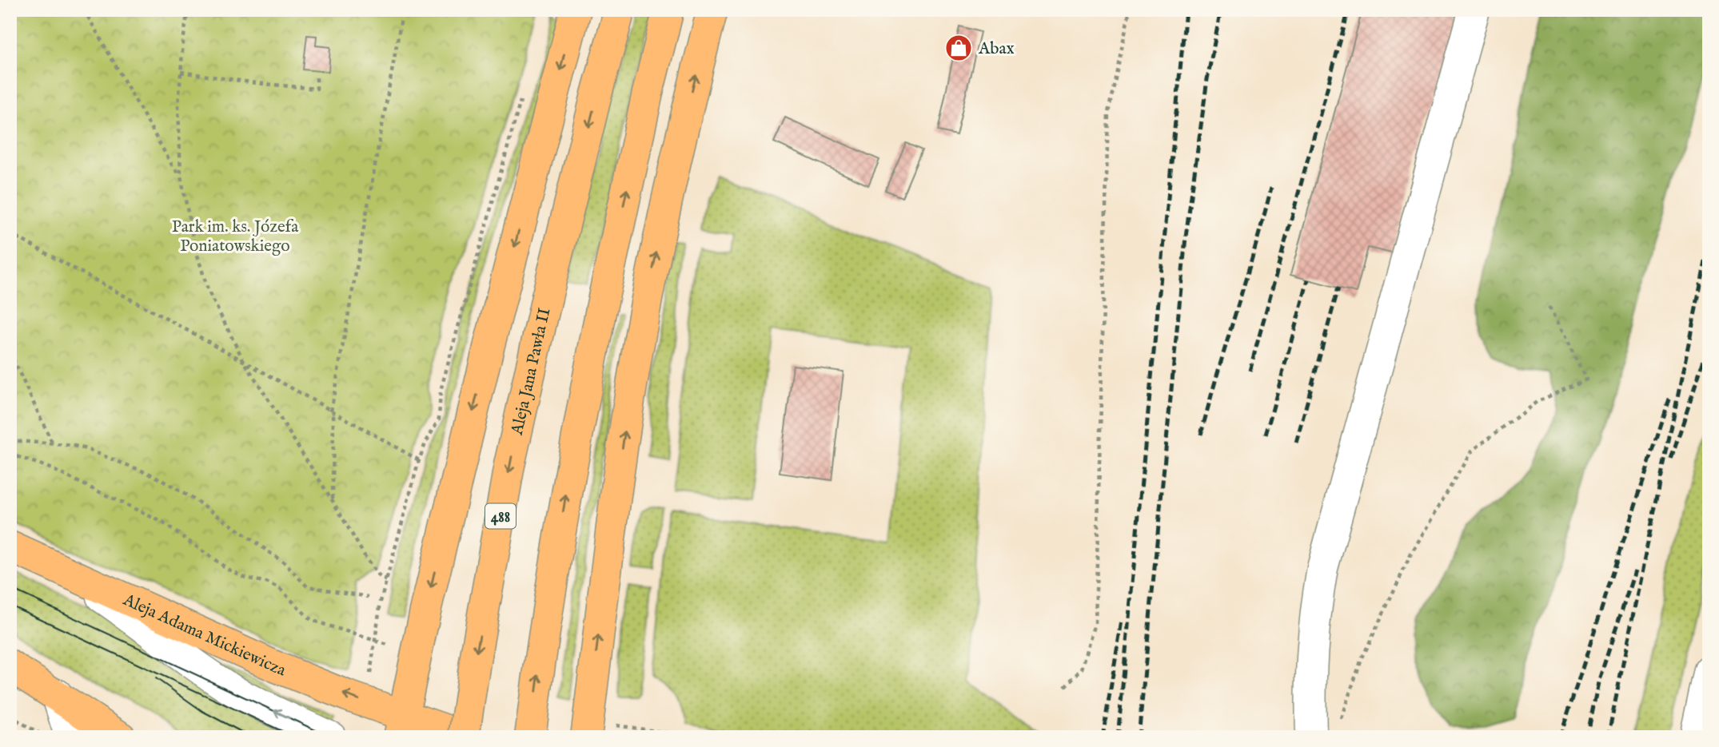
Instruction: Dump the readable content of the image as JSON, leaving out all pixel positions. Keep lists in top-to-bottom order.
{
  "streets": {
    "main road": ["Aleja Jana Pawła II", "488", "Aleja Adama Mickiewicza"]
  },
  "crossings": [
    ["Aleja Jana Pawła II", "Aleja Adama Mickiewicza"]
  ],
  "parks": ["Park im. ks. Józefa Poniatowskiego"],
  "places": {
    "shop": ["Abax"]
  }
}
